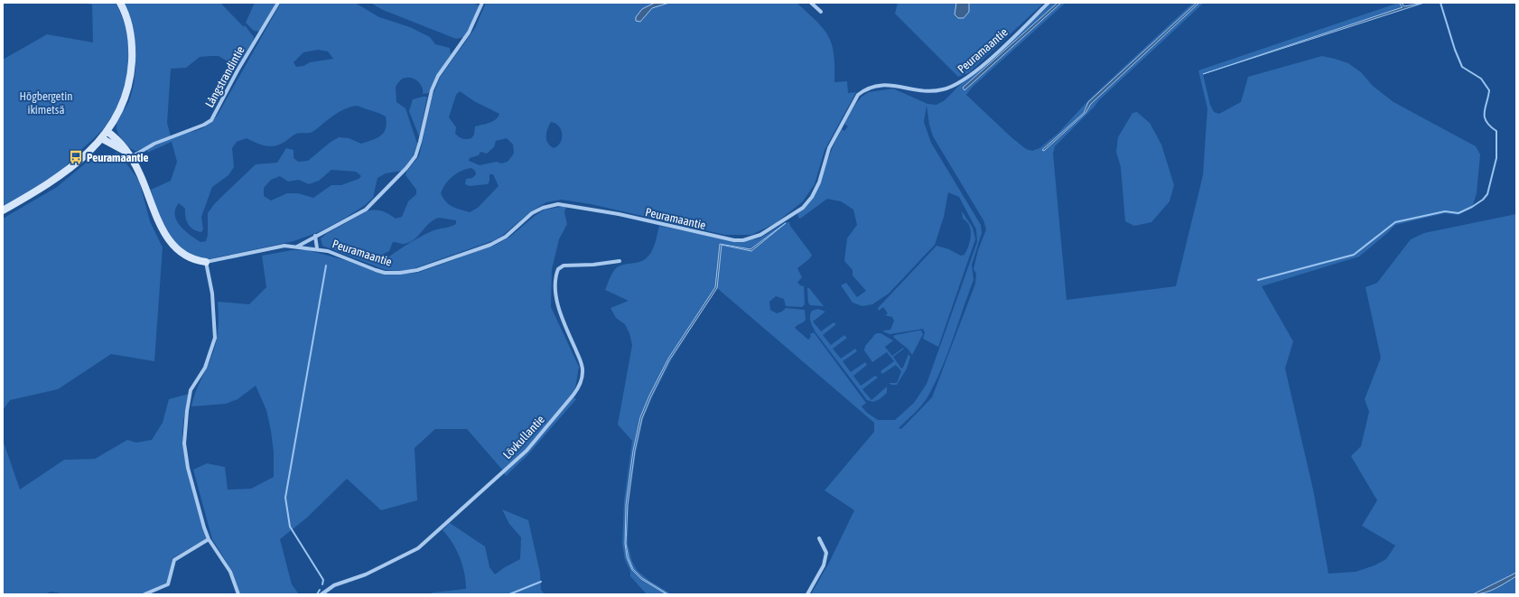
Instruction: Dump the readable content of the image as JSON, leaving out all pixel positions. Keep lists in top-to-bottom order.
{
  "streets": {
    "street": ["Peuramaantie", "Långstrandintie", "Lövkullantie"]
  },
  "parks": ["Högbergetin ikimetsä"],
  "places": {
    "bus stop": ["Peuramaantie"]
  }
}
